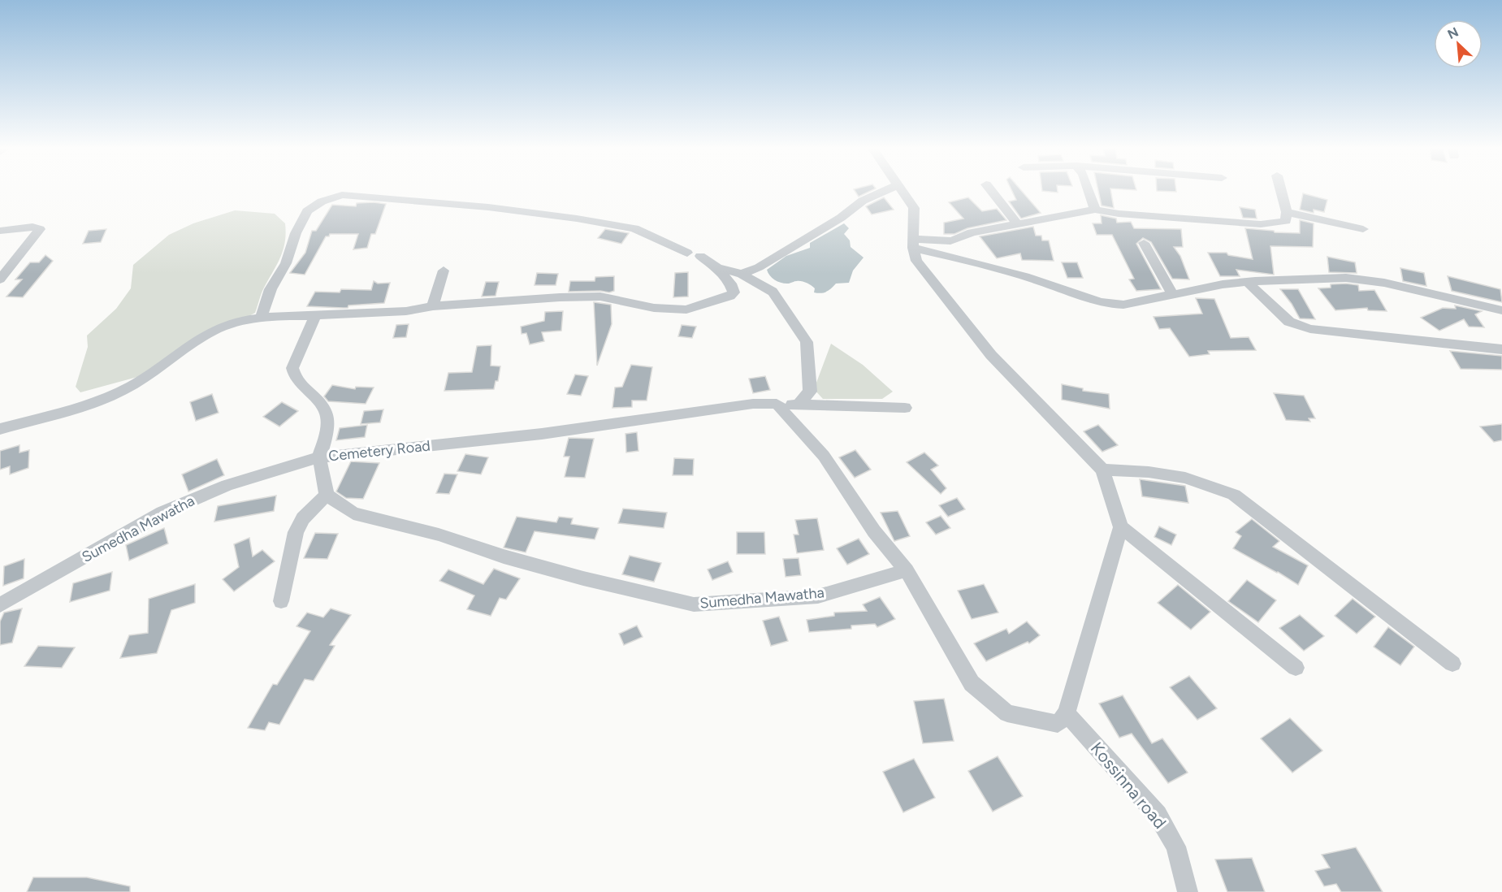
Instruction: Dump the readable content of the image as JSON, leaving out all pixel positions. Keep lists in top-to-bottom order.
{
  "streets": {
    "street": ["Cemetery Road", "Sumedha Mawatha", "Kossinna road"]
  },
  "crossings": [
    ["Cemetery Road", "Sumedha Mawatha"]
  ],
  "north": "top left"
}
